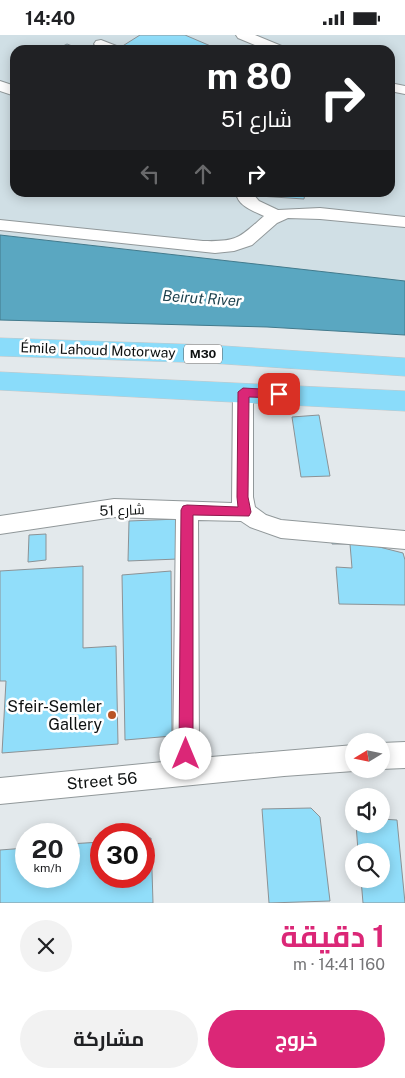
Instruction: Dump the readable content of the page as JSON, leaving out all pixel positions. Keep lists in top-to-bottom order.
{
  "streets": {
    "highway": ["Émile Lahoud Motorway", "M30"],
    "street": ["شارع 51", "Street 56"]
  },
  "water": ["Beirut River"],
  "places": ["Sfeir-Semler Gallery"],
  "north": "left",
  "page": {
    "status": "14:40",
    "turn": ["80 m", "شارع 51"],
    "speed": "20 km/h",
    "limit": "30",
    "heading": ["1 دقيقة", "160 m · 14:41"],
    "buttons": ["خروج", "مشاركة"]
  }
}
